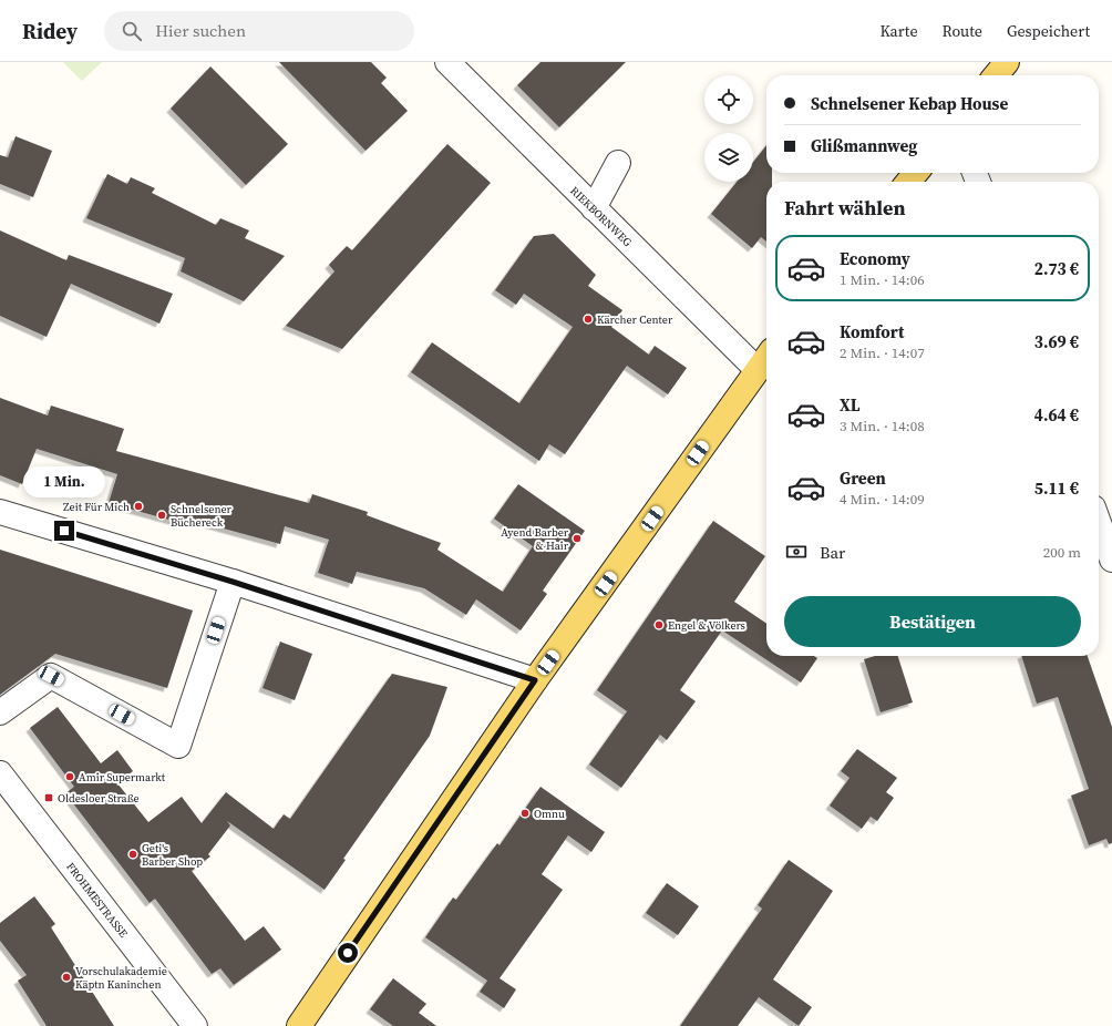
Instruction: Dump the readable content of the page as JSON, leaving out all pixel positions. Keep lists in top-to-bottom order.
{
  "streets": {
    "street": ["RIEKBORNWEG", "FROHMESTRASSE"]
  },
  "places": {
    "other": [
      "Kärcher Center",
      "Zeit Für Mich",
      "Schnelsener Büchereck",
      "Ayend Barber & Hair",
      "Engel & Völkers",
      "Amir Supermarkt",
      "Omnu",
      "Geti's Barber Shop",
      "Vorschulakademie Käptn Kaninchen"
    ],
    "transit": ["Oldesloer Straße"]
  },
  "page": {
    "header": "Ridey",
    "search": "Hier suchen",
    "nav": ["Karte", "Route", "Gespeichert"],
    "banner": ["Schnelsener Kebap House", "Glißmannweg"],
    "heading": "Fahrt wählen",
    "list": [
      {
        "name": "Economy",
        "note": "1 Min. · 14:06",
        "value": "2.73 €"
      },
      {
        "name": "Komfort",
        "note": "2 Min. · 14:07",
        "value": "3.69 €"
      },
      {
        "name": "XL",
        "note": "3 Min. · 14:08",
        "value": "4.64 €"
      },
      {
        "name": "Green",
        "note": "4 Min. · 14:09",
        "value": "5.11 €"
      }
    ],
    "bubble": "1 Min.",
    "pay": ["Bar", "200 m"],
    "buttons": "Bestätigen"
  }
}
